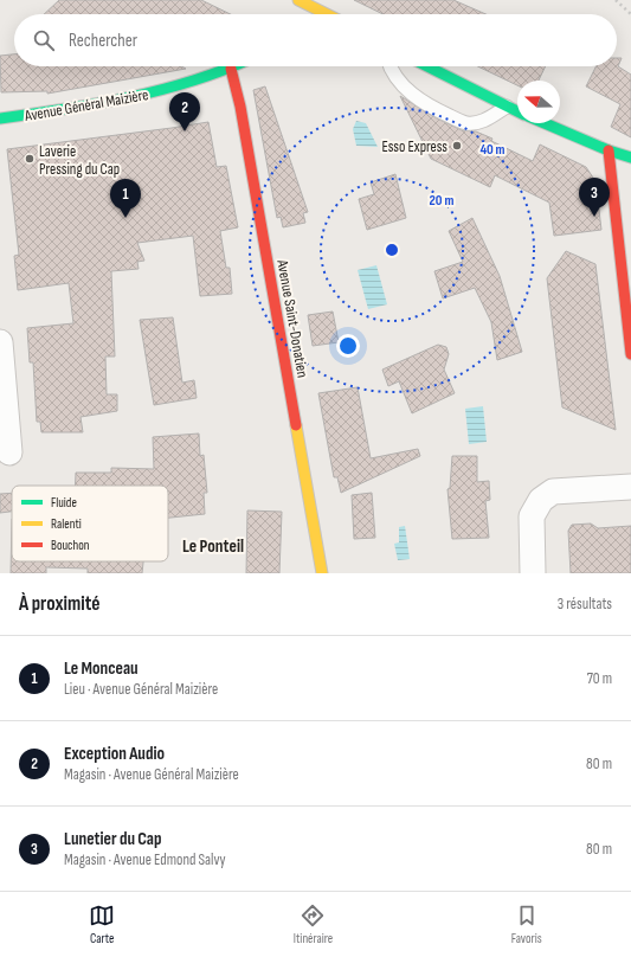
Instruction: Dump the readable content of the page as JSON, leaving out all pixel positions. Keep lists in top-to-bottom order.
{
  "streets": {
    "street": ["Avenue Général Maizière", "Avenue Saint-Donatien"]
  },
  "crossings": [
    ["Avenue Général Maizière", "Avenue Saint-Donatien"]
  ],
  "districts": ["Le Ponteil"],
  "places": ["Esso Express", "Laverie Pressing du Cap"],
  "legend": ["Fluide", "Ralenti", "Bouchon"],
  "north": "left",
  "page": {
    "search": "Rechercher",
    "pins": ["2", "3", "1"],
    "heading": ["À proximité", "3 résultats"],
    "list": [
      {
        "mark": "1",
        "name": "Le Monceau",
        "note": "Lieu · Avenue Général Maizière",
        "value": "70 m"
      },
      {
        "mark": "2",
        "name": "Exception Audio",
        "note": "Magasin · Avenue Général Maizière",
        "value": "80 m"
      },
      {
        "mark": "3",
        "name": "Lunetier du Cap",
        "note": "Magasin · Avenue Edmond Salvy",
        "value": "80 m"
      }
    ],
    "nav": ["Carte", "Itinéraire", "Favoris"]
  },
  "rings": ["40 m", "20 m"]
}
